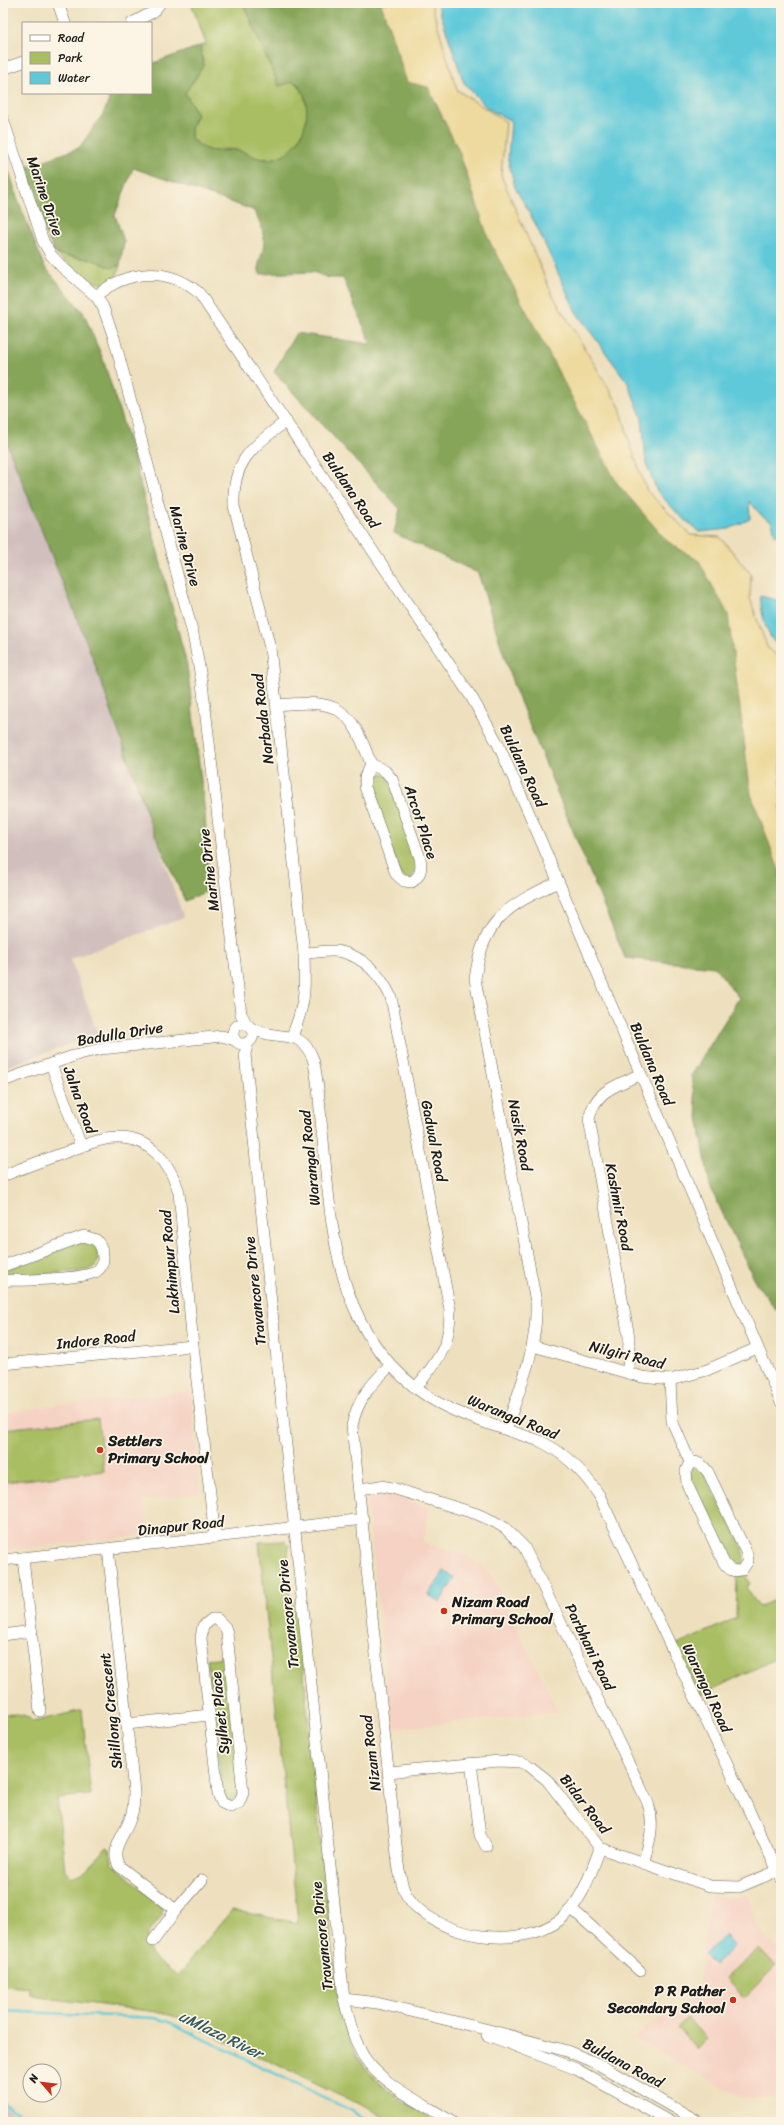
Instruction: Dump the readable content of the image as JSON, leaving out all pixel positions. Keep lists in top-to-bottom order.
{
  "streets": {
    "street": [
      "Marine Drive",
      "Buldana Road",
      "Narbada Road",
      "Arcot Place",
      "Badulla Drive",
      "Jalna Road",
      "Nasik Road",
      "Gadwal Road",
      "Warangal Road",
      "Kashmir Road",
      "Lakhimpur Road",
      "Travancore Drive",
      "Indore Road",
      "Nilgiri Road",
      "Dinapur Road",
      "Parbhani Road",
      "Shillong Crescent",
      "Sylhet Place",
      "Nizam Road",
      "Bidar Road"
    ]
  },
  "crossings": [
    ["Marine Drive", "Buldana Road"],
    ["Marine Drive", "Badulla Drive"],
    ["Marine Drive", "Travancore Drive"],
    ["Buldana Road", "Narbada Road"],
    ["Buldana Road", "Nasik Road"],
    ["Buldana Road", "Kashmir Road"],
    ["Buldana Road", "Travancore Drive"],
    ["Buldana Road", "Nilgiri Road"],
    ["Narbada Road", "Gadwal Road"],
    ["Narbada Road", "Warangal Road"],
    ["Badulla Drive", "Jalna Road"],
    ["Badulla Drive", "Travancore Drive"],
    ["Jalna Road", "Lakhimpur Road"],
    ["Nasik Road", "Warangal Road"],
    ["Nasik Road", "Nilgiri Road"],
    ["Gadwal Road", "Warangal Road"],
    ["Warangal Road", "Nizam Road"],
    ["Warangal Road", "Bidar Road"],
    ["Kashmir Road", "Nilgiri Road"],
    ["Lakhimpur Road", "Indore Road"],
    ["Lakhimpur Road", "Dinapur Road"],
    ["Travancore Drive", "Dinapur Road"],
    ["Dinapur Road", "Shillong Crescent"],
    ["Dinapur Road", "Nizam Road"],
    ["Parbhani Road", "Nizam Road"],
    ["Parbhani Road", "Bidar Road"],
    ["Shillong Crescent", "Sylhet Place"],
    ["Nizam Road", "Bidar Road"]
  ],
  "water": ["uMlaza River"],
  "places": ["Settlers Primary School", "Nizam Road Primary School", "P R Pather Secondary School"],
  "legend": ["Road", "Park", "Water"],
  "north": "top left"
}
